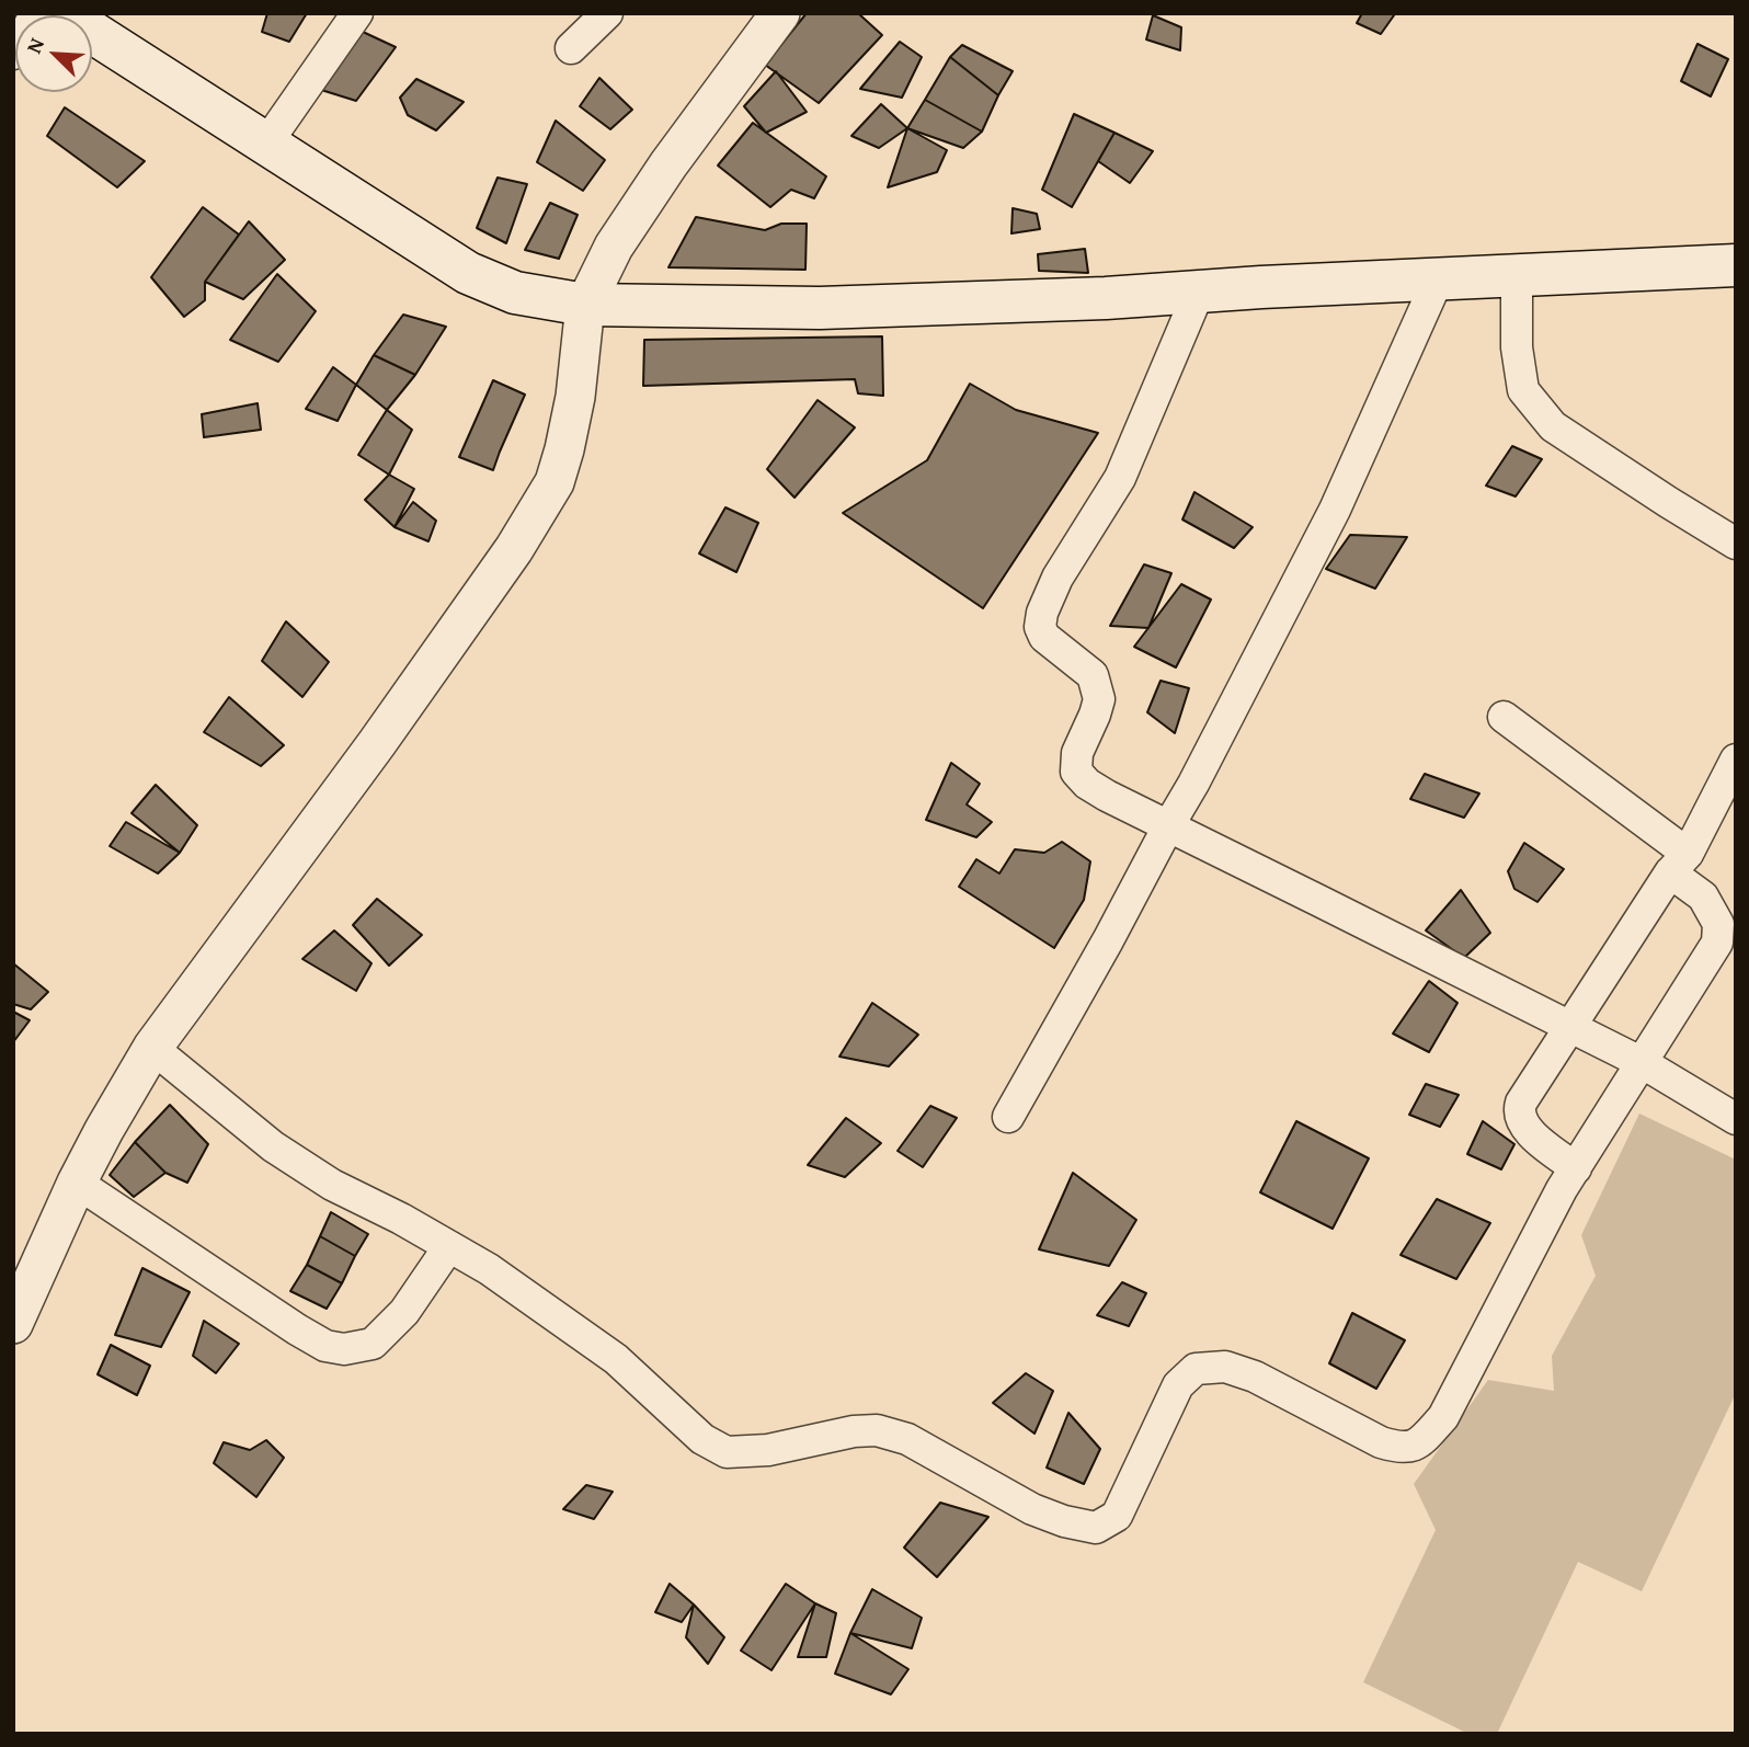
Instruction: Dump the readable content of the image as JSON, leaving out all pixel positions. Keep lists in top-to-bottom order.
{
  "north": "top left"
}
